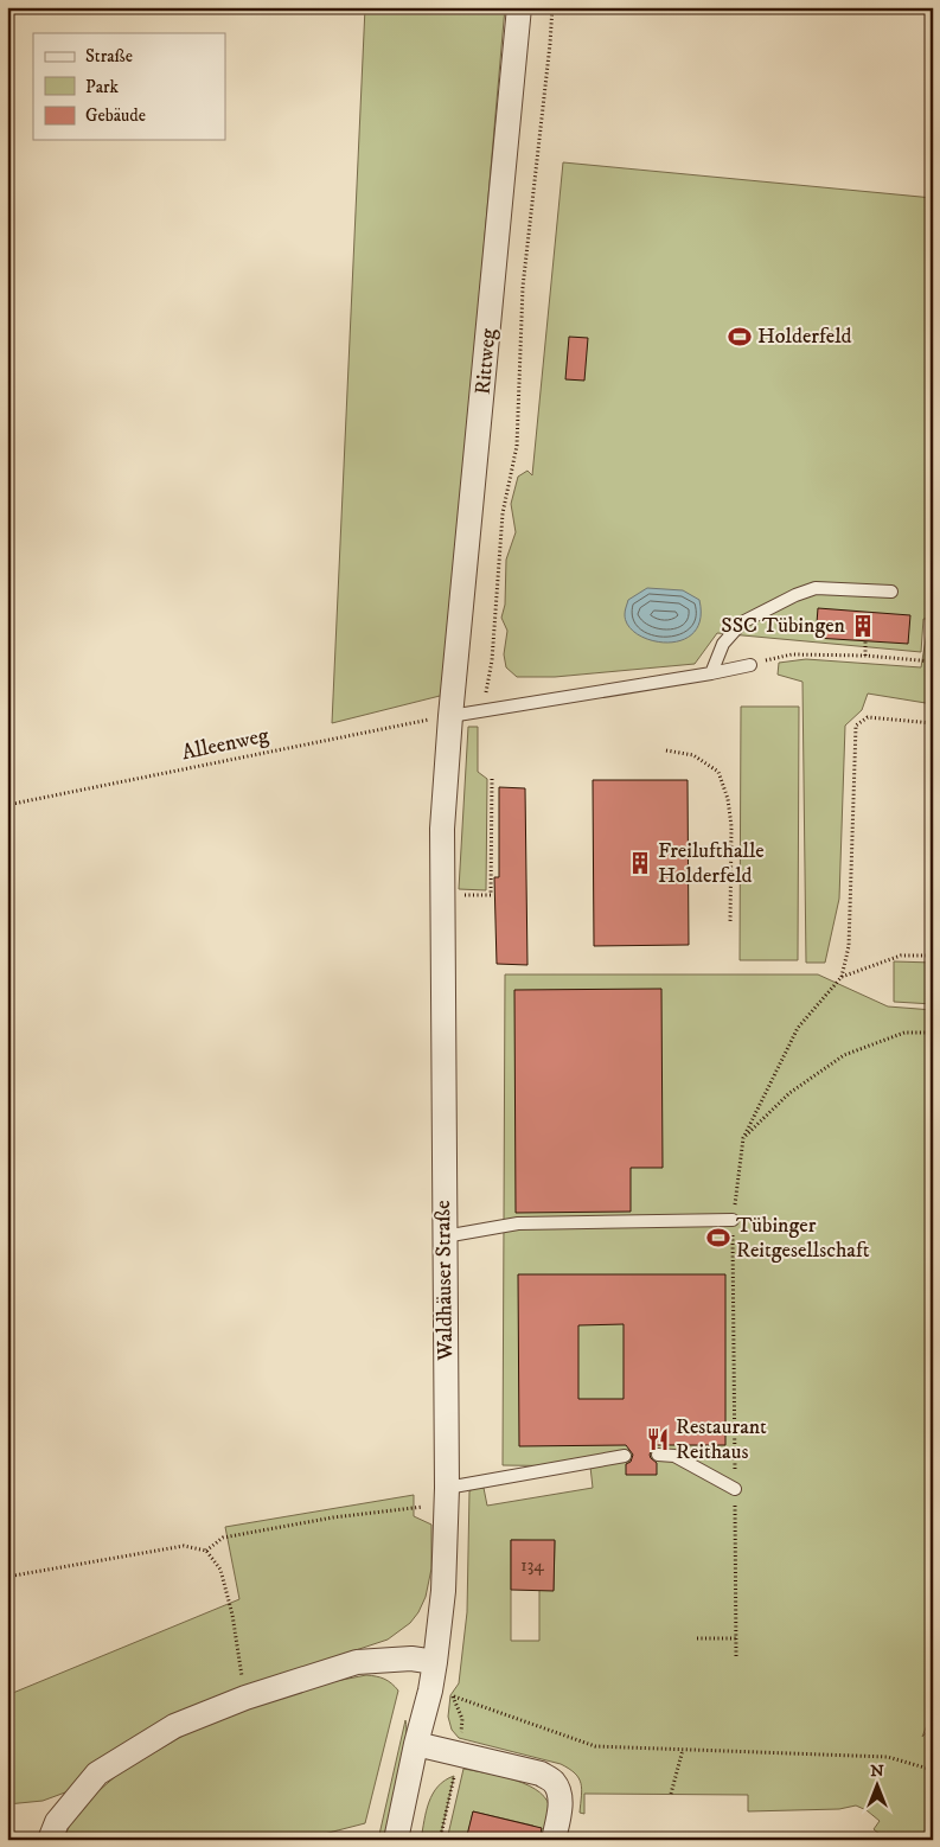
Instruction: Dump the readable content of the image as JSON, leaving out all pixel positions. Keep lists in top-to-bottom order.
{
  "streets": {
    "street": ["Rittweg", "Waldhäuser Straße"],
    "path": ["Alleenweg"]
  },
  "crossings": [
    ["Rittweg", "Alleenweg"],
    ["Rittweg", "Waldhäuser Straße"],
    ["Alleenweg", "Waldhäuser Straße"]
  ],
  "places": {
    "sports": ["Holderfeld", "Tübinger Reitgesellschaft"],
    "building": ["SSC Tübingen", "Freilufthalle Holderfeld"],
    "restaurant": ["Restaurant Reithaus"]
  },
  "house_numbers": ["134"],
  "legend": ["Straße", "Park", "Gebäude"],
  "north": "top"
}
